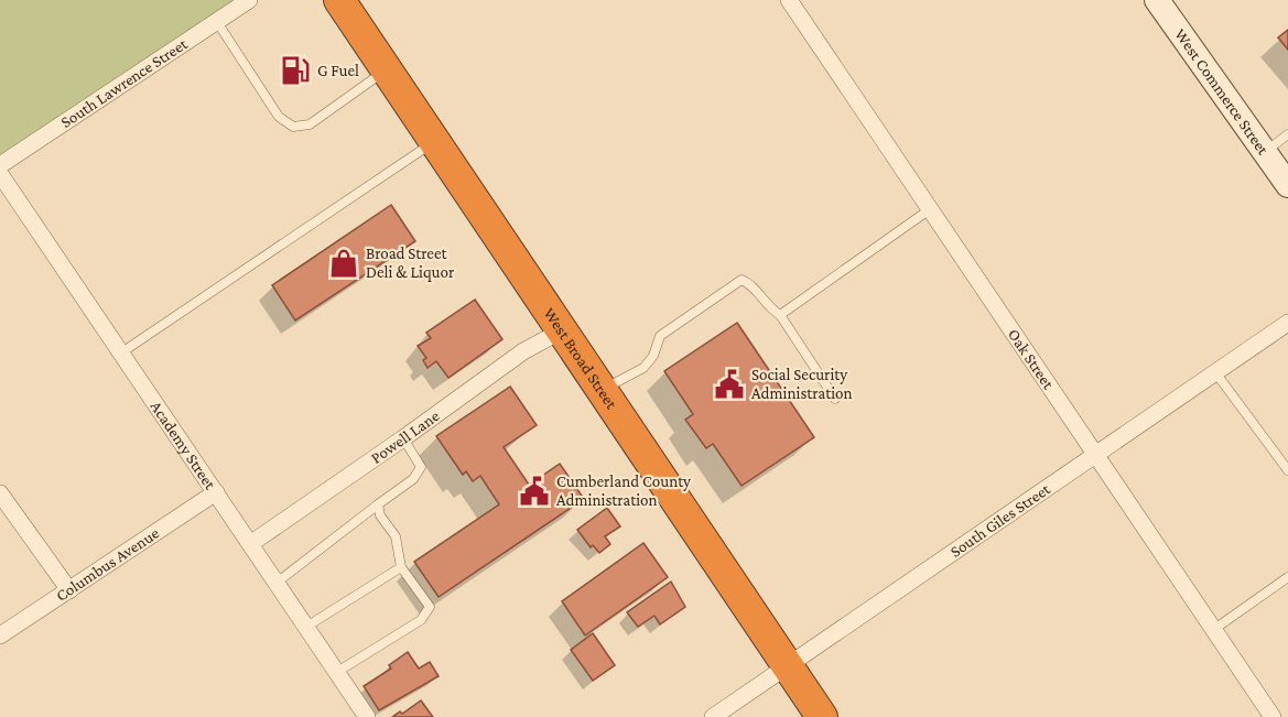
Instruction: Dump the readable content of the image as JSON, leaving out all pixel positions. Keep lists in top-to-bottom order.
{
  "streets": {
    "highway": ["West Broad Street"],
    "street": [
      "South Lawrence Street",
      "West Commerce Street",
      "Oak Street",
      "Powell Lane",
      "Academy Street",
      "South Giles Street",
      "Columbus Avenue"
    ]
  },
  "crossings": [
    ["West Broad Street", "Powell Lane"],
    ["West Broad Street", "South Giles Street"],
    ["Oak Street", "South Giles Street"],
    ["Powell Lane", "Academy Street"],
    ["Academy Street", "Columbus Avenue"]
  ],
  "places": {
    "fuel station": ["G Fuel"],
    "shop": ["Broad Street Deli & Liquor"],
    "public building": ["Social Security Administration", "Cumberland County Administration"]
  }
}
